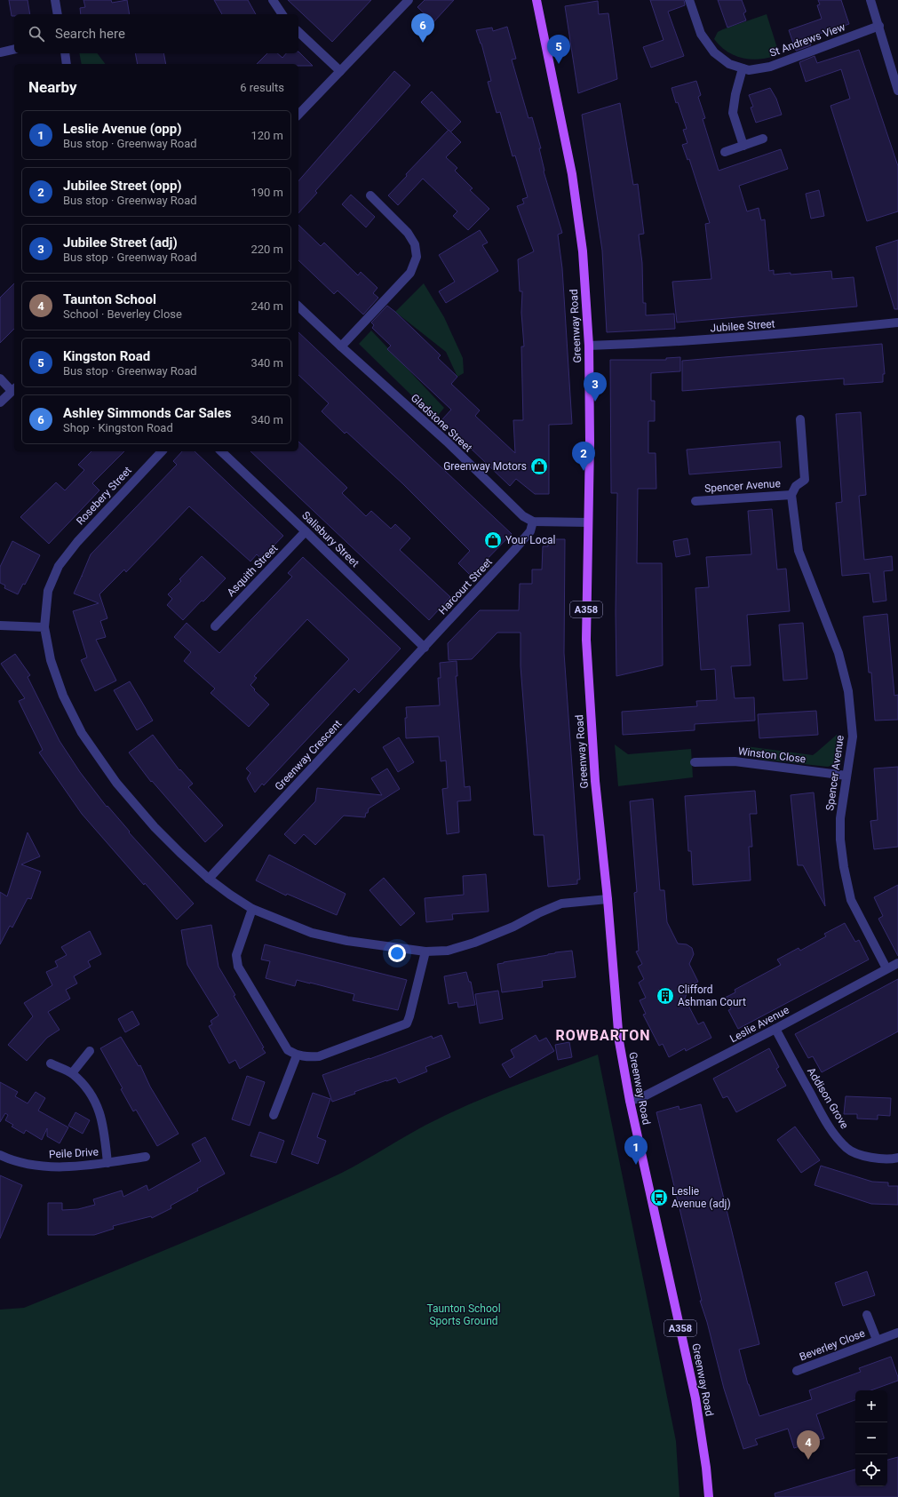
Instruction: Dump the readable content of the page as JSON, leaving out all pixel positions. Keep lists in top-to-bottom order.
{
  "streets": {
    "main road": ["Greenway Road", "A358"],
    "street": [
      "St Andrews View",
      "Jubilee Street",
      "Gladstone Street",
      "Spencer Avenue",
      "Rosebery Street",
      "Salisbury Street",
      "Asquith Street",
      "Harcourt Street",
      "Greenway Crescent",
      "Winston Close",
      "Leslie Avenue",
      "Addison Grove",
      "Peile Drive",
      "Beverley Close"
    ]
  },
  "crossings": [
    ["Greenway Road", "Jubilee Street"],
    ["Greenway Road", "Leslie Avenue"],
    ["Gladstone Street", "Harcourt Street"],
    ["Spencer Avenue", "Winston Close"],
    ["Spencer Avenue", "Leslie Avenue"],
    ["Salisbury Street", "Asquith Street"],
    ["Salisbury Street", "Harcourt Street"],
    ["Salisbury Street", "Greenway Crescent"],
    ["Harcourt Street", "Greenway Crescent"],
    ["Leslie Avenue", "Addison Grove"]
  ],
  "districts": ["ROWBARTON"],
  "parks": ["Taunton School Sports Ground"],
  "places": {
    "shop": ["Greenway Motors", "Your Local"],
    "building": ["Clifford Ashman Court"],
    "bus stop": ["Leslie Avenue (adj)"]
  },
  "page": {
    "pins": [
      "6",
      "5",
      "3",
      "2",
      "1",
      "4"
    ],
    "search": "Search here",
    "heading": ["Nearby", "6 results"],
    "list": [
      {
        "mark": "1",
        "name": "Leslie Avenue (opp)",
        "note": "Bus stop · Greenway Road",
        "value": "120 m"
      },
      {
        "mark": "2",
        "name": "Jubilee Street (opp)",
        "note": "Bus stop · Greenway Road",
        "value": "190 m"
      },
      {
        "mark": "3",
        "name": "Jubilee Street (adj)",
        "note": "Bus stop · Greenway Road",
        "value": "220 m"
      },
      {
        "mark": "4",
        "name": "Taunton School",
        "note": "School · Beverley Close",
        "value": "240 m"
      },
      {
        "mark": "5",
        "name": "Kingston Road",
        "note": "Bus stop · Greenway Road",
        "value": "340 m"
      },
      {
        "mark": "6",
        "name": "Ashley Simmonds Car Sales",
        "note": "Shop · Kingston Road",
        "value": "340 m"
      }
    ],
    "map_buttons": ["+", "−"]
  }
}
